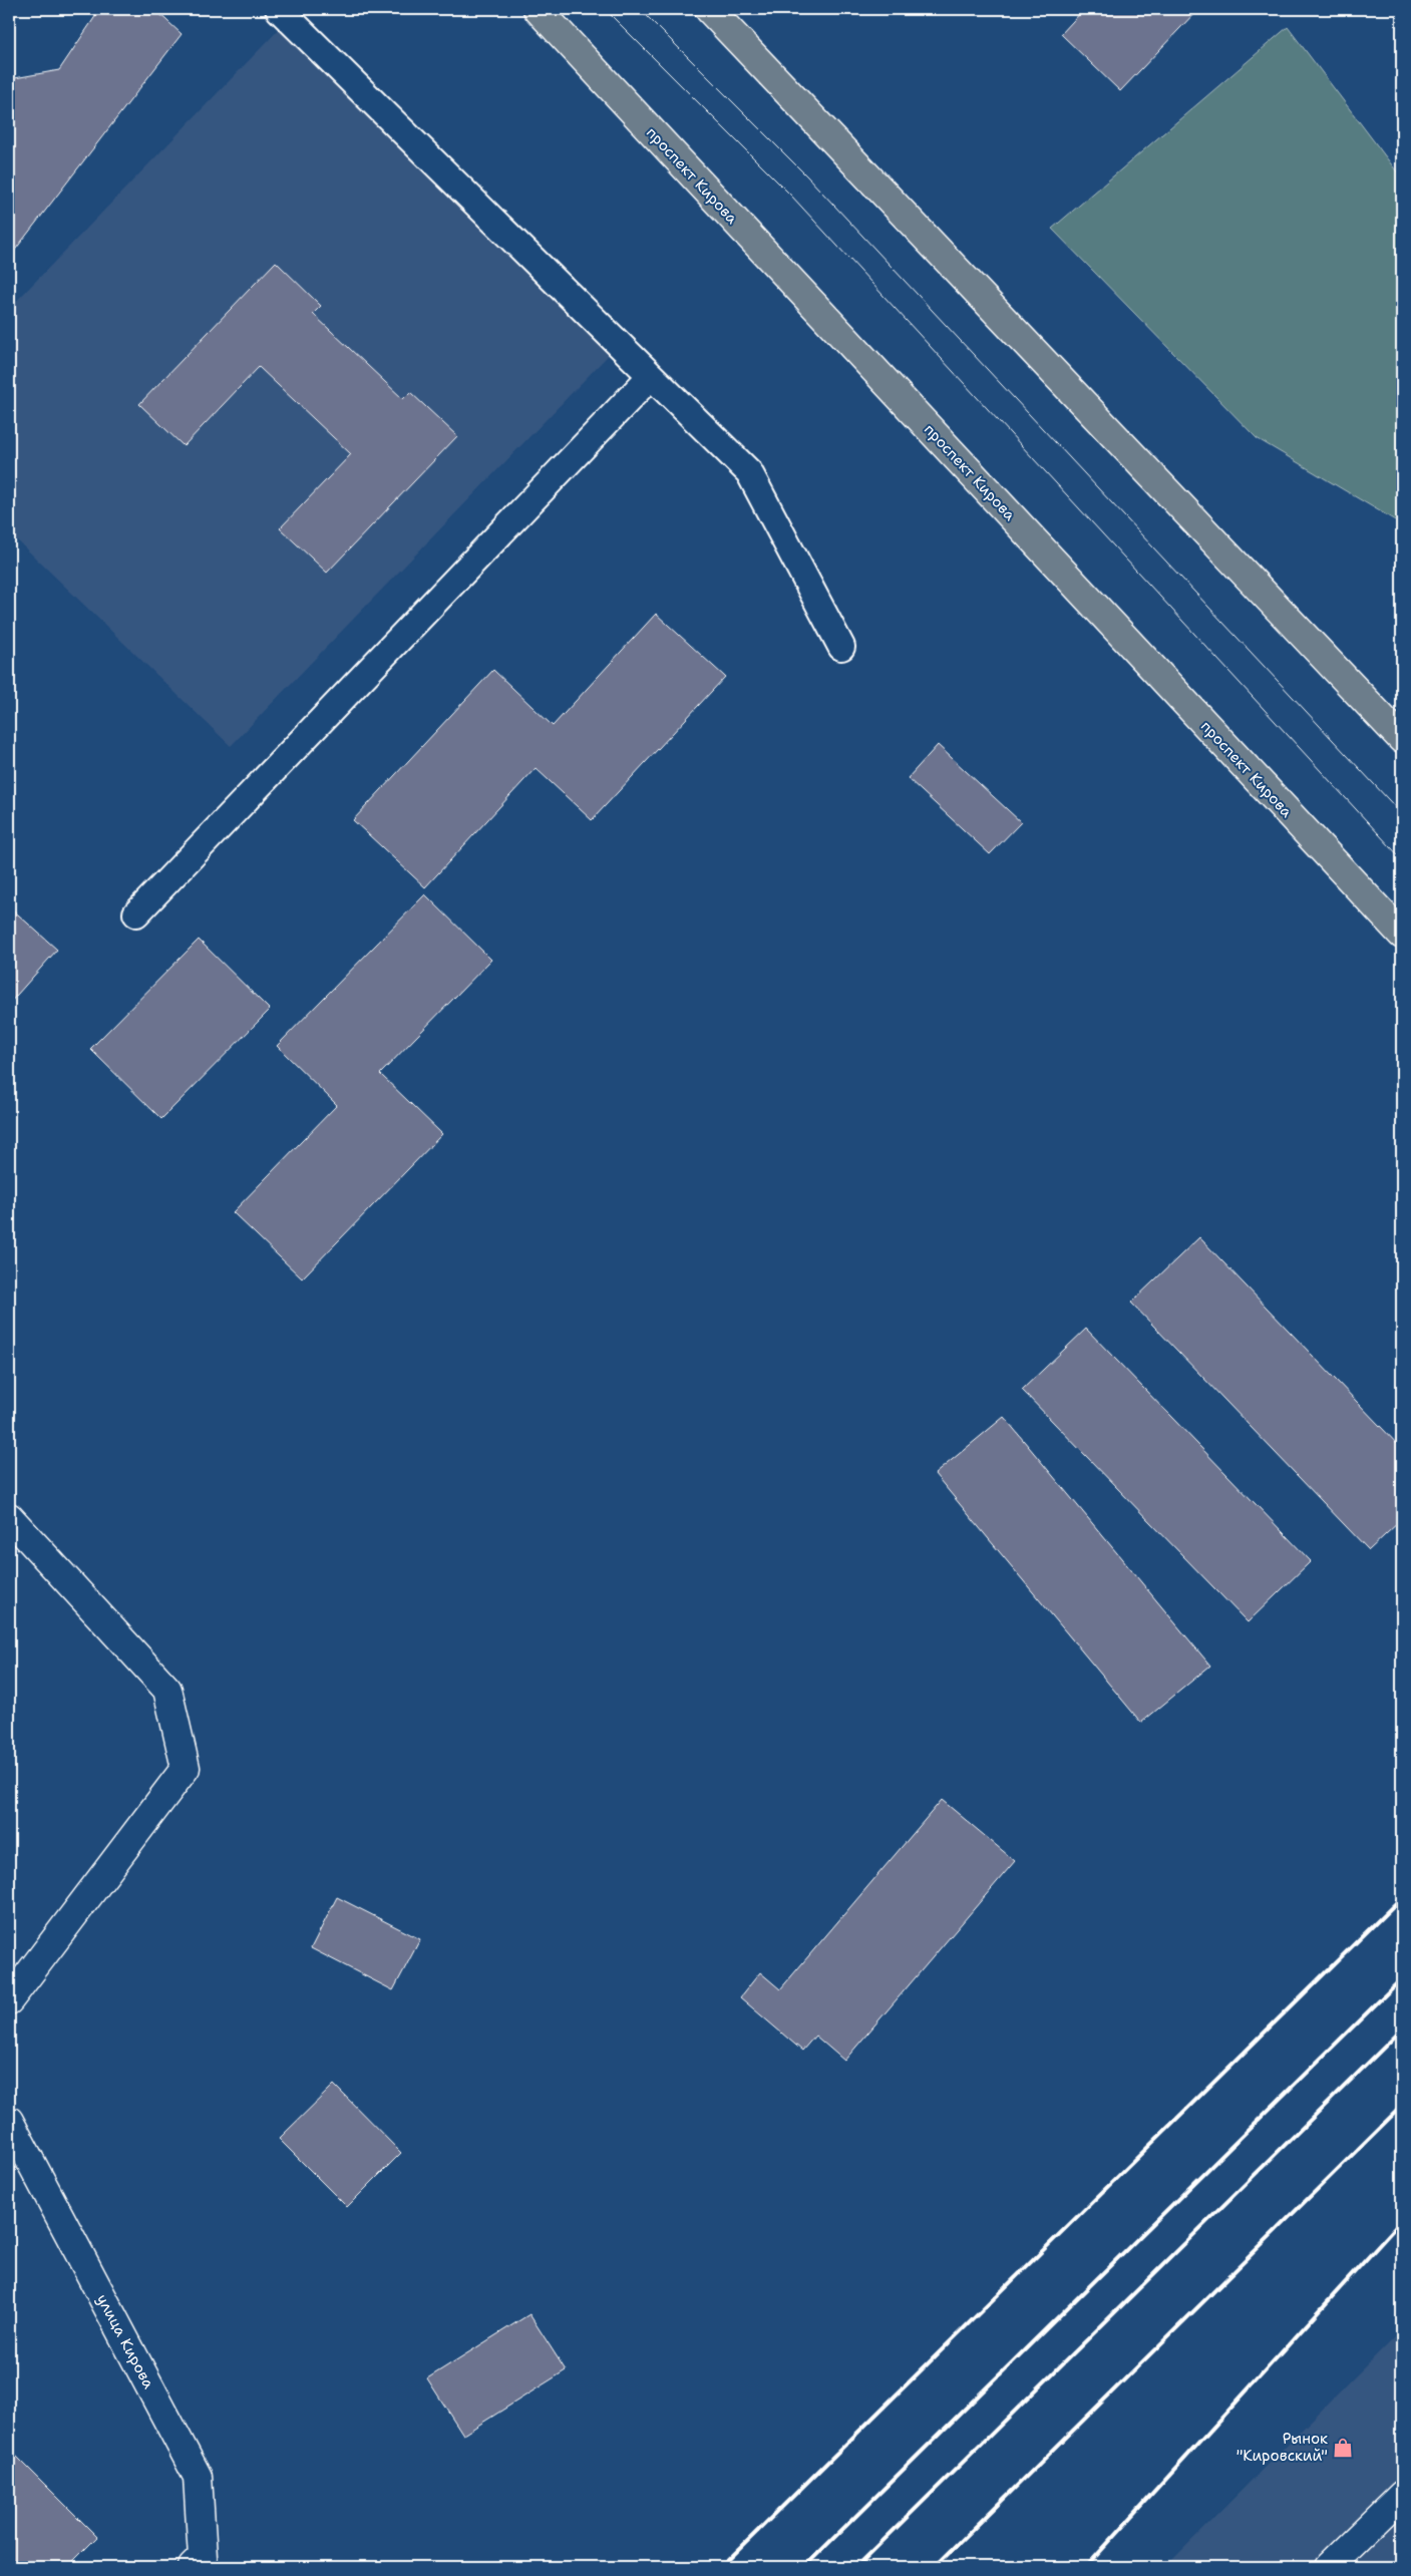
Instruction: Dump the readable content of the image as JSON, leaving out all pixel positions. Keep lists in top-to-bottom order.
{
  "streets": {
    "main road": ["проспект Кирова"],
    "street": ["улица Кирова"]
  },
  "places": {
    "shop": ["Рынок \"Кировский\""]
  }
}
